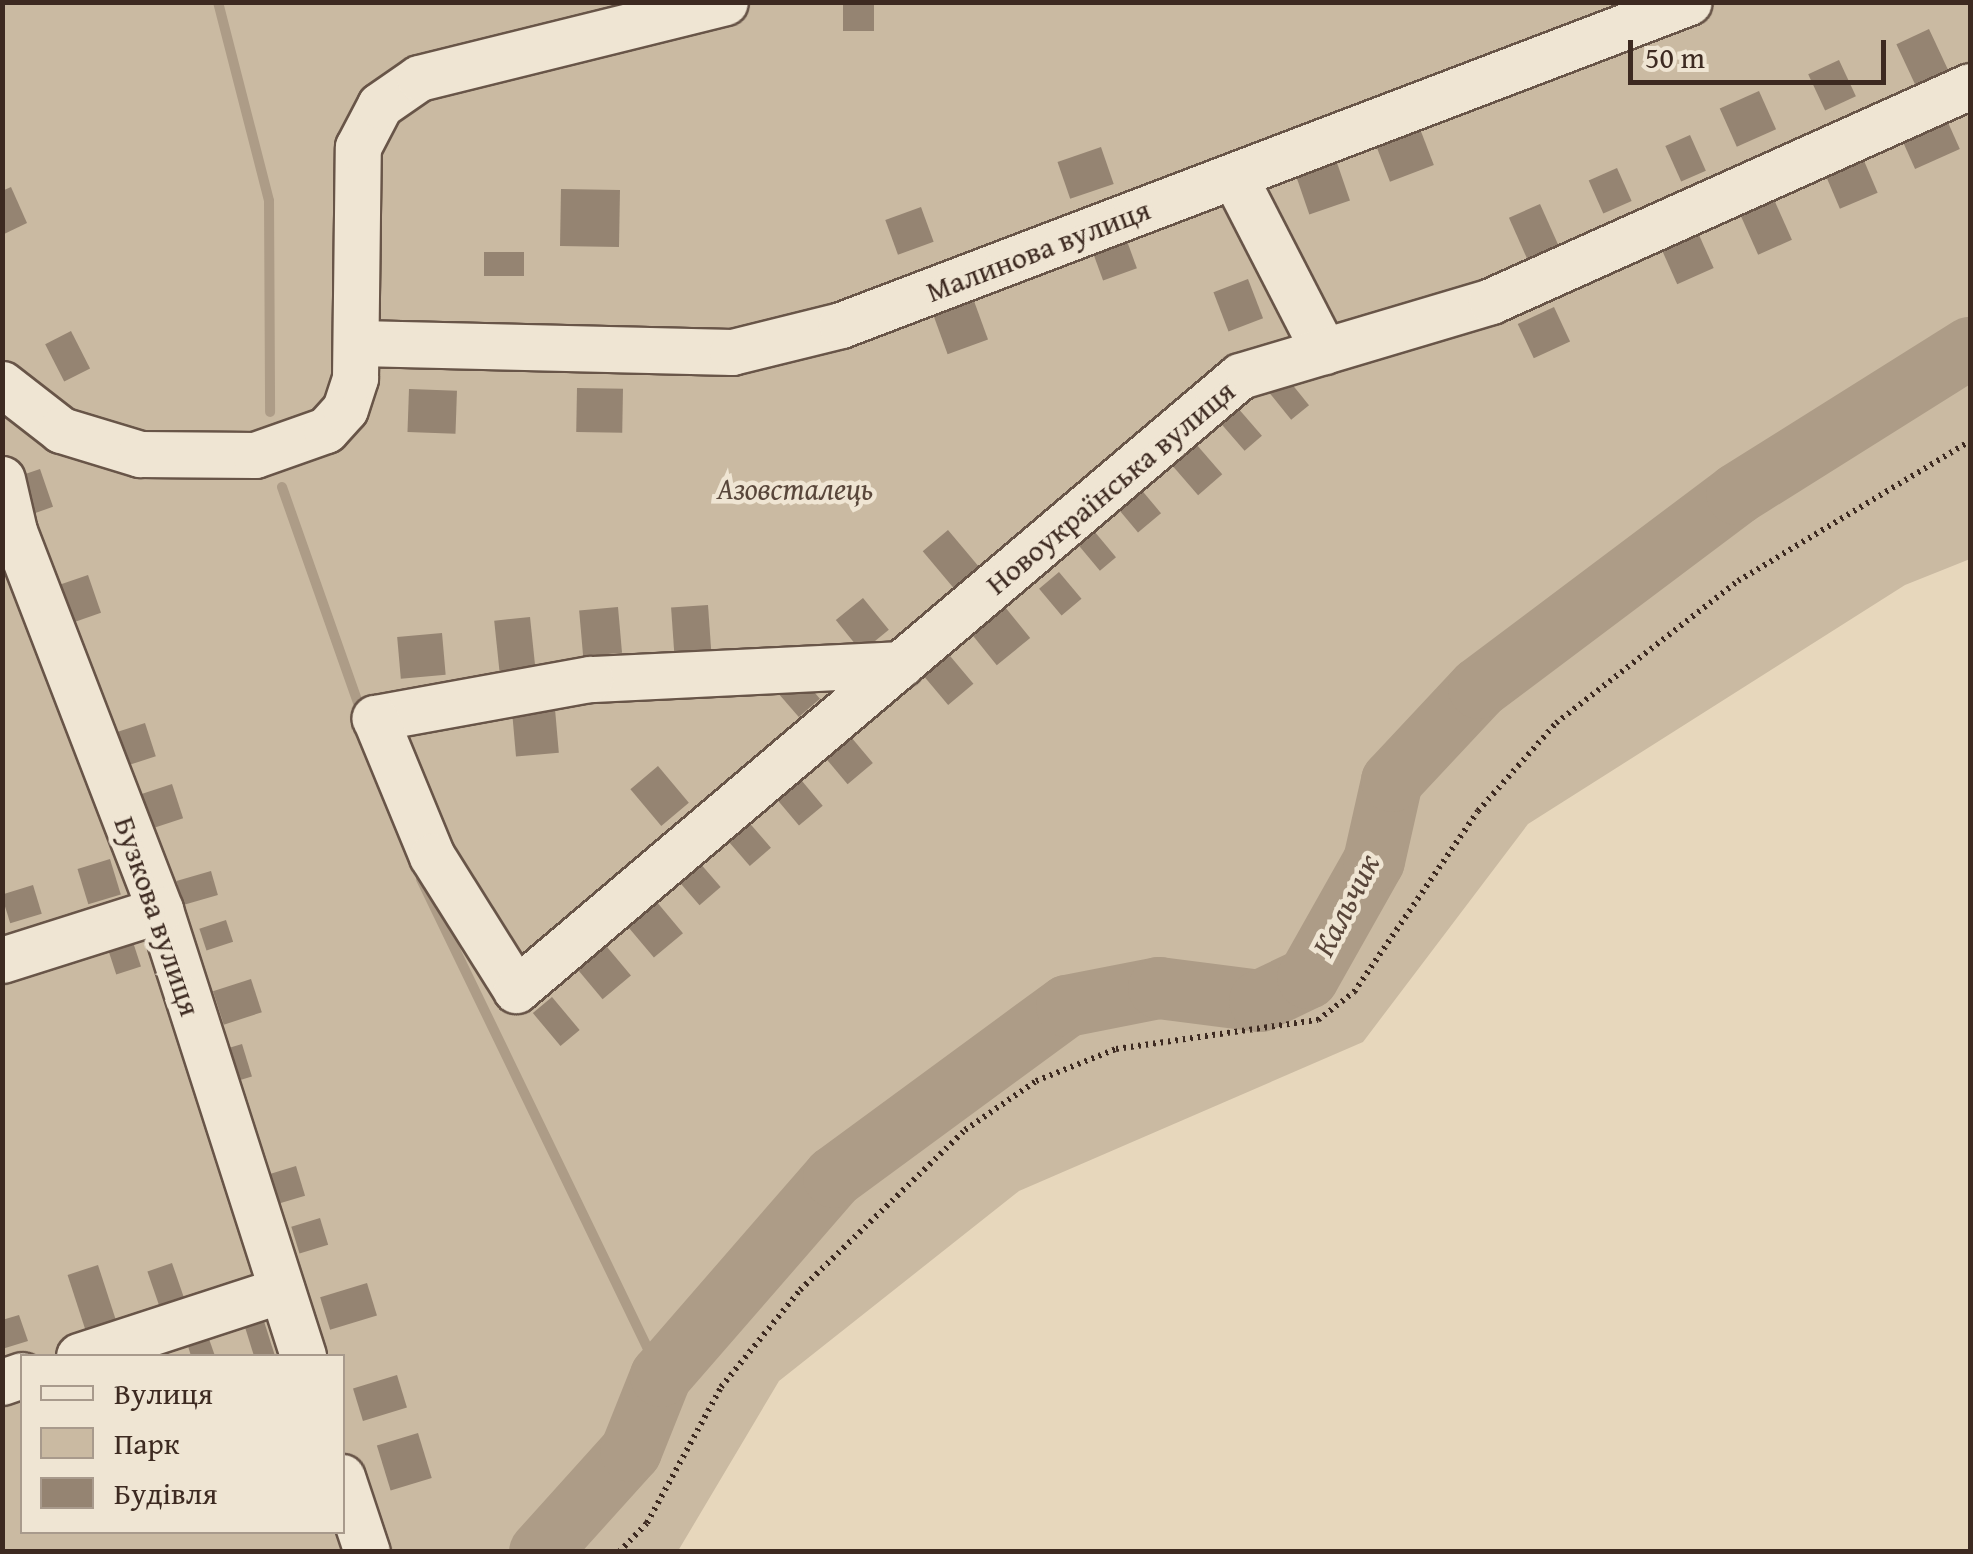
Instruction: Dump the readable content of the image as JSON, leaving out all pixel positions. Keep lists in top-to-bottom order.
{
  "streets": {
    "street": ["Малинова вулиця", "Новоукраїнська вулиця", "Бузкова вулиця"]
  },
  "water": ["Кальчик"],
  "parks": ["Азовсталець"],
  "legend": ["Вулиця", "Парк", "Будівля"],
  "scale_bar": "50 m"
}
